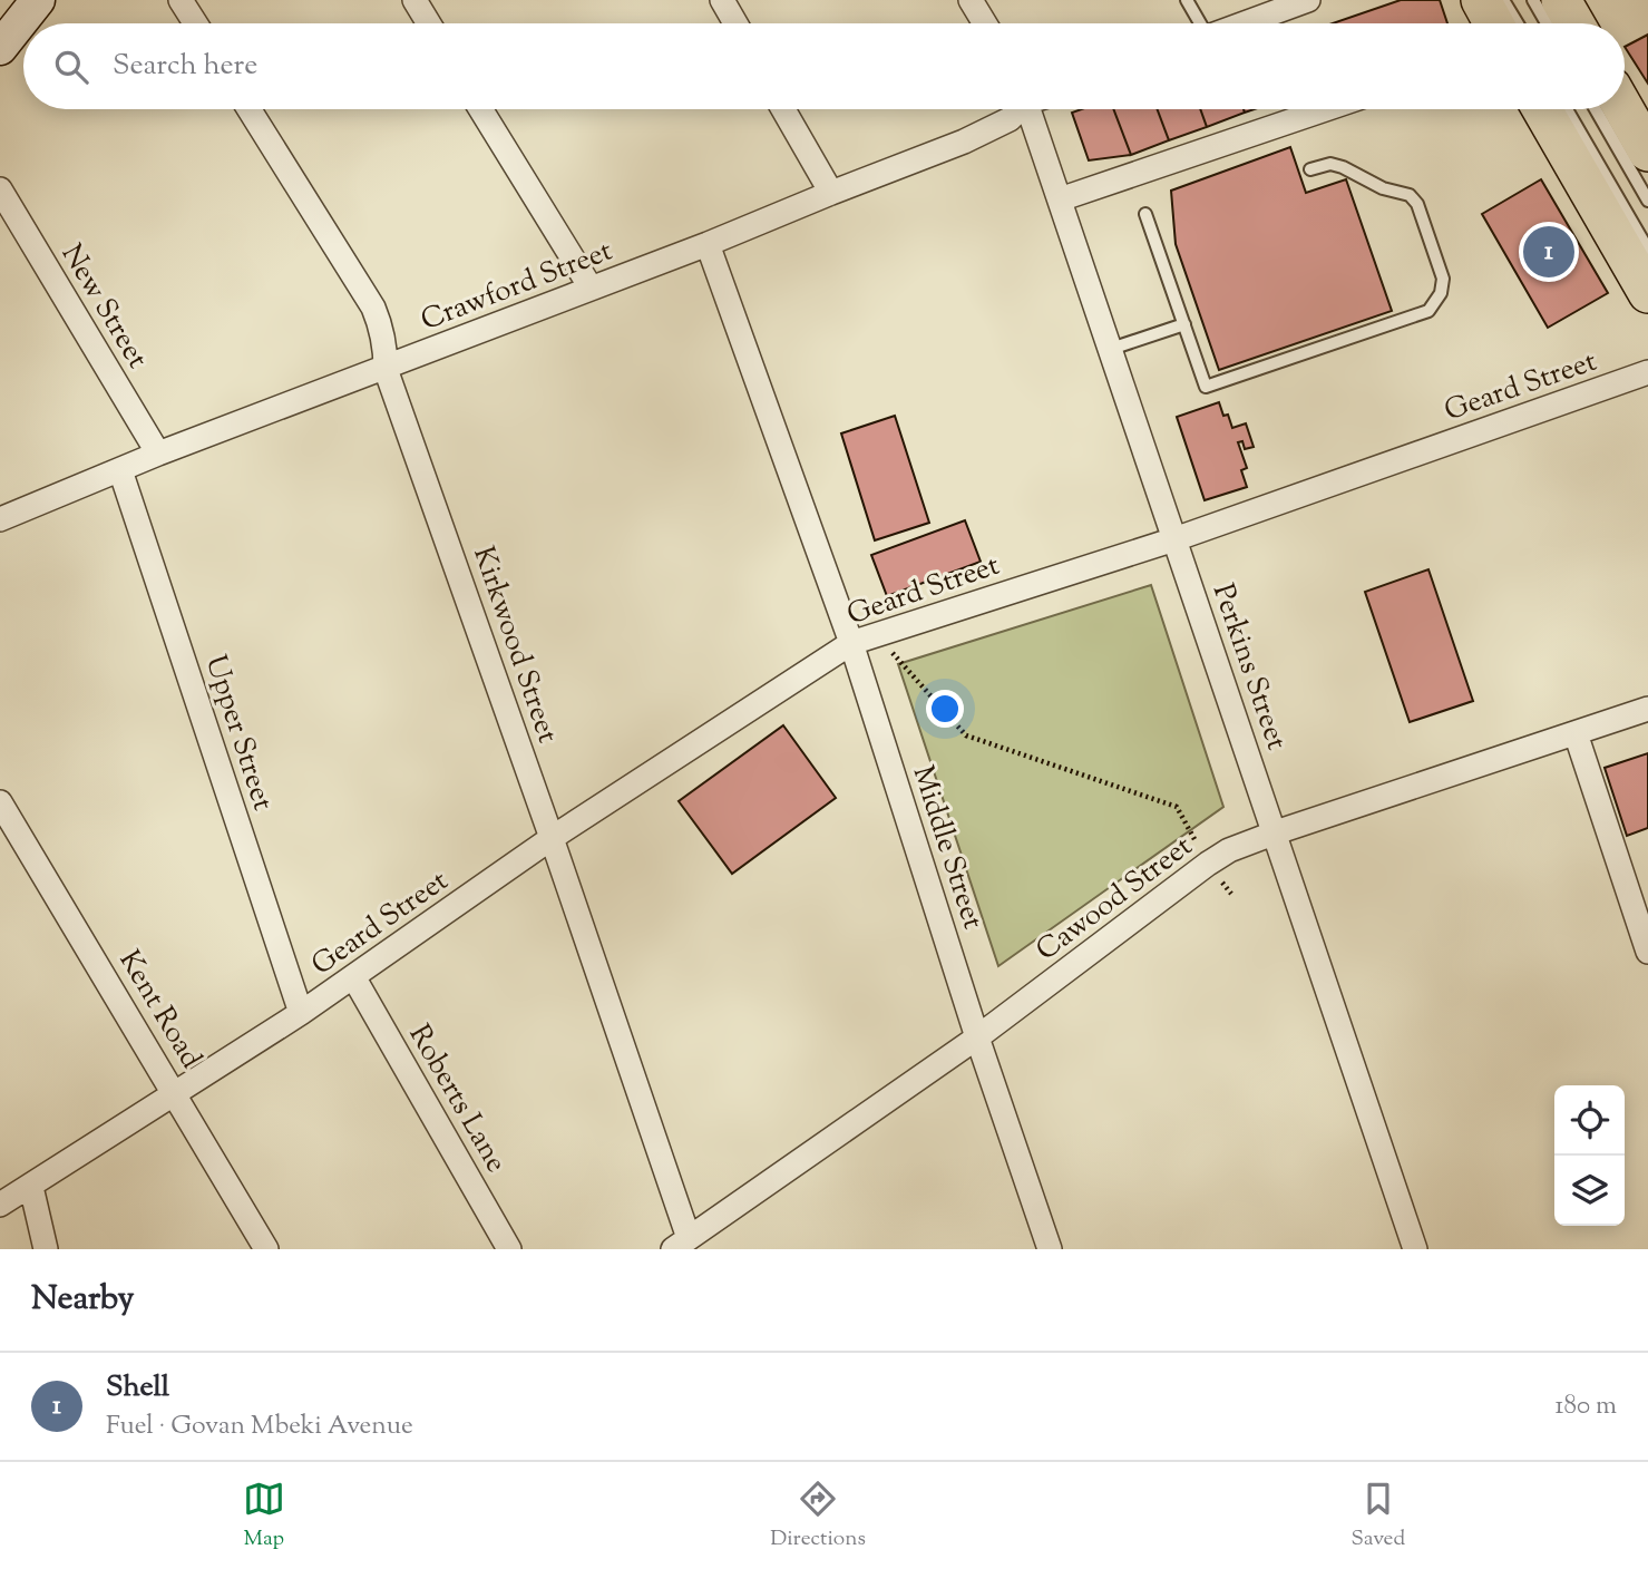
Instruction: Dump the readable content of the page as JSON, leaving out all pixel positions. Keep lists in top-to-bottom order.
{
  "streets": {
    "street": [
      "Crawford Street",
      "New Street",
      "Geard Street",
      "Kirkwood Street",
      "Perkins Street",
      "Upper Street",
      "Middle Street",
      "Cawood Street",
      "Kent Road",
      "Roberts Lane"
    ]
  },
  "crossings": [
    ["Crawford Street", "New Street"],
    ["Crawford Street", "Kirkwood Street"],
    ["Crawford Street", "Upper Street"],
    ["Crawford Street", "Middle Street"],
    ["Geard Street", "Kirkwood Street"],
    ["Geard Street", "Perkins Street"],
    ["Geard Street", "Upper Street"],
    ["Geard Street", "Middle Street"],
    ["Geard Street", "Kent Road"],
    ["Geard Street", "Roberts Lane"],
    ["Kirkwood Street", "Cawood Street"],
    ["Perkins Street", "Cawood Street"],
    ["Middle Street", "Cawood Street"]
  ],
  "page": {
    "search": "Search here",
    "pins": "1",
    "heading": "Nearby",
    "list": [
      {
        "mark": "1",
        "name": "Shell",
        "note": "Fuel · Govan Mbeki Avenue",
        "value": "180 m"
      }
    ],
    "nav": ["Map", "Directions", "Saved"]
  }
}
